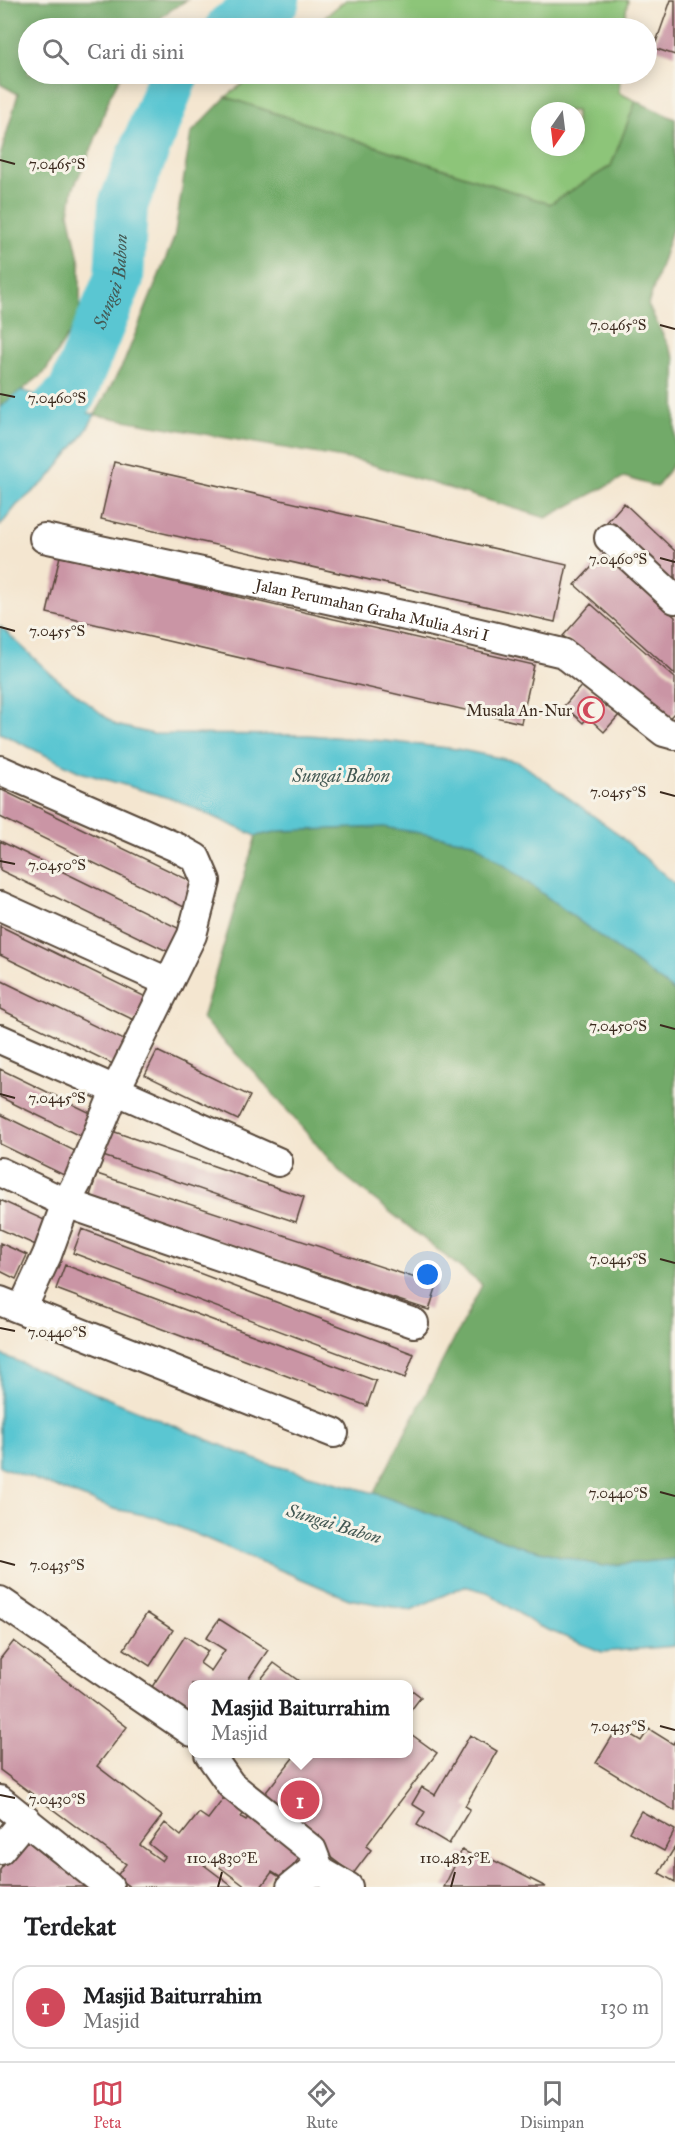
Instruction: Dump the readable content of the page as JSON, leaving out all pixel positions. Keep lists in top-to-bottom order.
{
  "streets": {
    "street": ["Jalan Perumahan Graha Mulia Asri I"]
  },
  "water": ["Sungai Babon"],
  "places": {
    "mosque": ["Musala An-Nur"]
  },
  "north": "bottom",
  "page": {
    "search": "Cari di sini",
    "popup": ["Masjid Baiturrahim", "Masjid"],
    "pins": "1",
    "heading": "Terdekat",
    "list": [
      {
        "mark": "1",
        "name": "Masjid Baiturrahim",
        "note": "Masjid",
        "value": "130 m"
      }
    ],
    "nav": ["Peta", "Rute", "Disimpan"]
  },
  "coordinates": [
    "7.0465°S",
    "7.0460°S",
    "7.0455°S",
    "7.0450°S",
    "7.0445°S",
    "7.0440°S",
    "7.0435°S",
    "7.0430°S",
    "110.4830°E",
    "110.4825°E"
  ]
}
